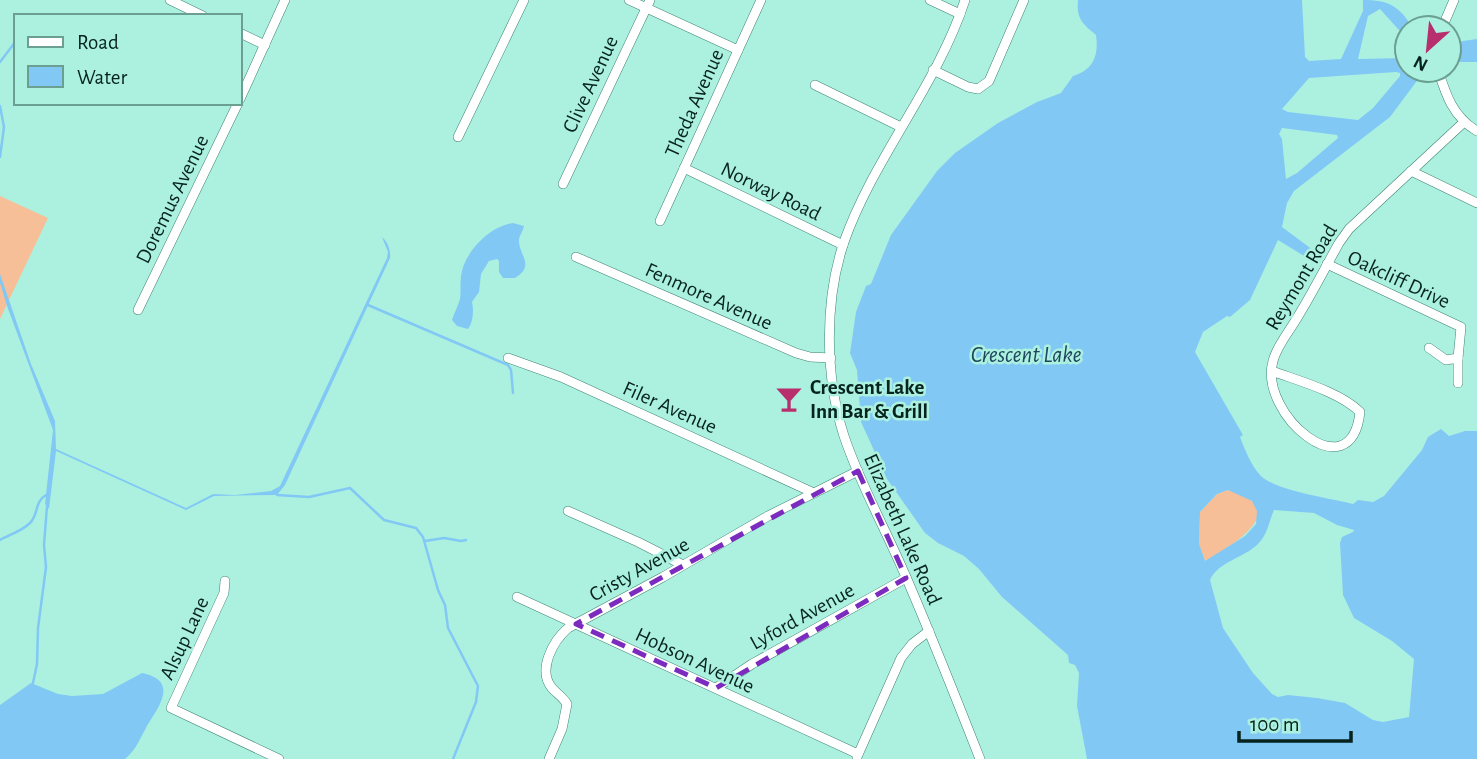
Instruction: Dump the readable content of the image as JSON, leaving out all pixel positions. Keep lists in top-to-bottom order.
{
  "streets": {
    "street": [
      "Clive Avenue",
      "Theda Avenue",
      "Norway Road",
      "Doremus Avenue",
      "Reymont Road",
      "Oakcliff Drive",
      "Fenmore Avenue",
      "Filer Avenue",
      "Elizabeth Lake Road",
      "Cristy Avenue",
      "Lyford Avenue",
      "Alsup Lane",
      "Hobson Avenue"
    ]
  },
  "crossings": [
    ["Theda Avenue", "Norway Road"],
    ["Norway Road", "Elizabeth Lake Road"],
    ["Reymont Road", "Oakcliff Drive"],
    ["Fenmore Avenue", "Elizabeth Lake Road"],
    ["Filer Avenue", "Cristy Avenue"],
    ["Elizabeth Lake Road", "Cristy Avenue"],
    ["Elizabeth Lake Road", "Lyford Avenue"],
    ["Cristy Avenue", "Hobson Avenue"],
    ["Lyford Avenue", "Hobson Avenue"]
  ],
  "water": ["Crescent Lake"],
  "places": {
    "bar": ["Crescent Lake Inn Bar & Grill"]
  },
  "legend": ["Road", "Water"],
  "scale_bar": "100 m",
  "north": "bottom left"
}
